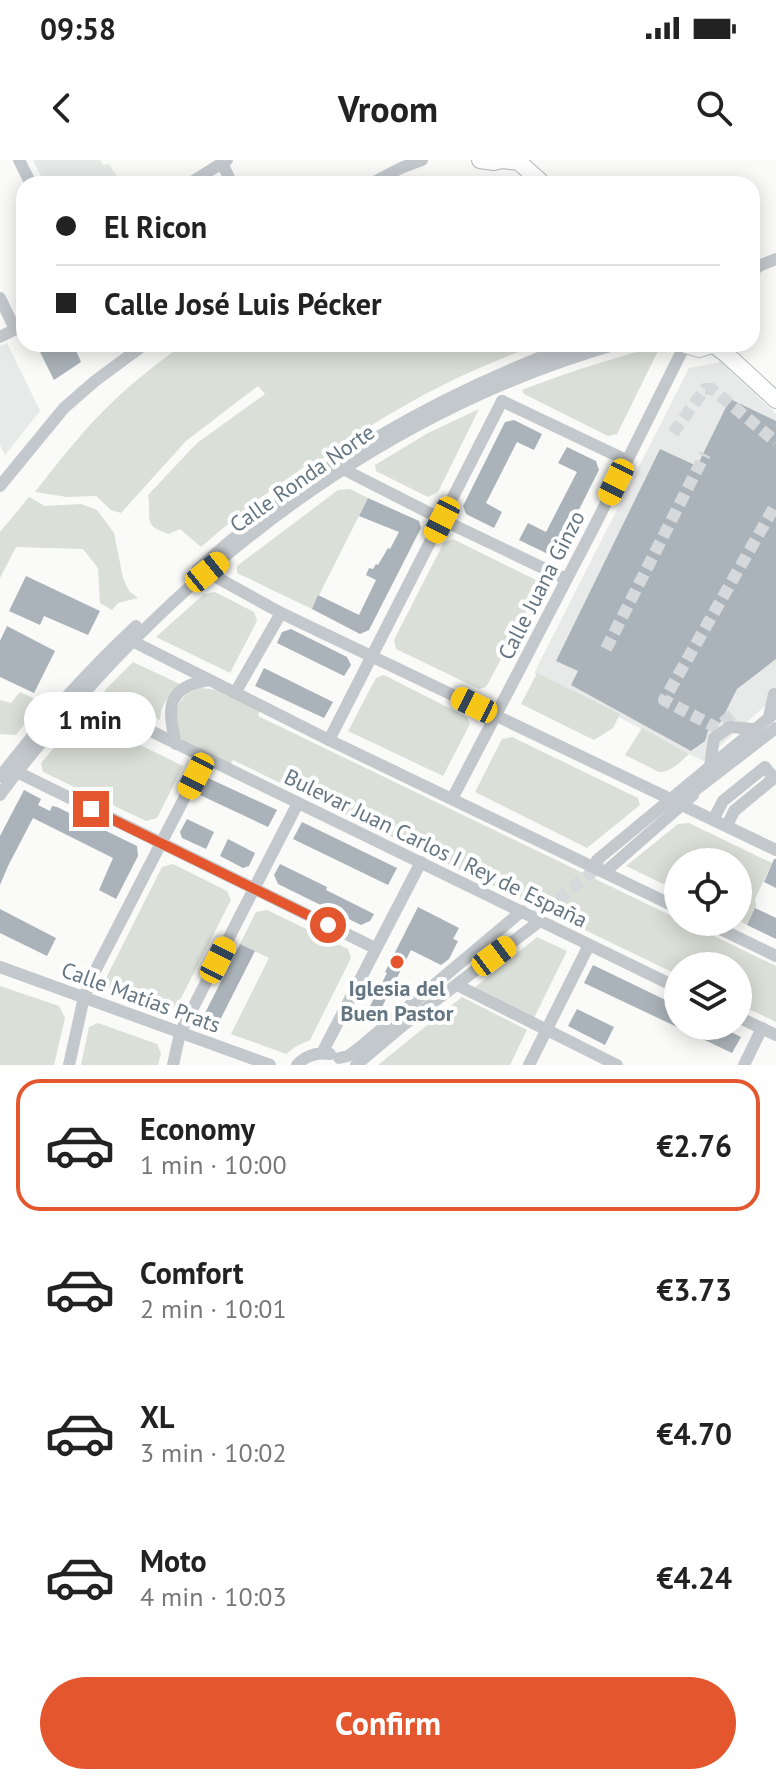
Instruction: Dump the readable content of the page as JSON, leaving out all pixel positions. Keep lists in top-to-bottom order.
{
  "streets": {
    "street": [
      "Calle Ronda Norte",
      "Calle Juana Ginzo",
      "Bulevar Juan Carlos I Rey de España",
      "Calle Matías Prats"
    ]
  },
  "crossings": [
    ["Calle Ronda Norte", "Bulevar Juan Carlos I Rey de España"]
  ],
  "places": ["Iglesia del Buen Pastor"],
  "page": {
    "status": "09:58",
    "header": "Vroom",
    "banner": ["El Ricon", "Calle José Luis Pécker"],
    "bubble": "1 min",
    "list": [
      {
        "name": "Economy",
        "note": "1 min · 10:00",
        "value": "€2.76"
      },
      {
        "name": "Comfort",
        "note": "2 min · 10:01",
        "value": "€3.73"
      },
      {
        "name": "XL",
        "note": "3 min · 10:02",
        "value": "€4.70"
      },
      {
        "name": "Moto",
        "note": "4 min · 10:03",
        "value": "€4.24"
      }
    ],
    "buttons": "Confirm"
  }
}
